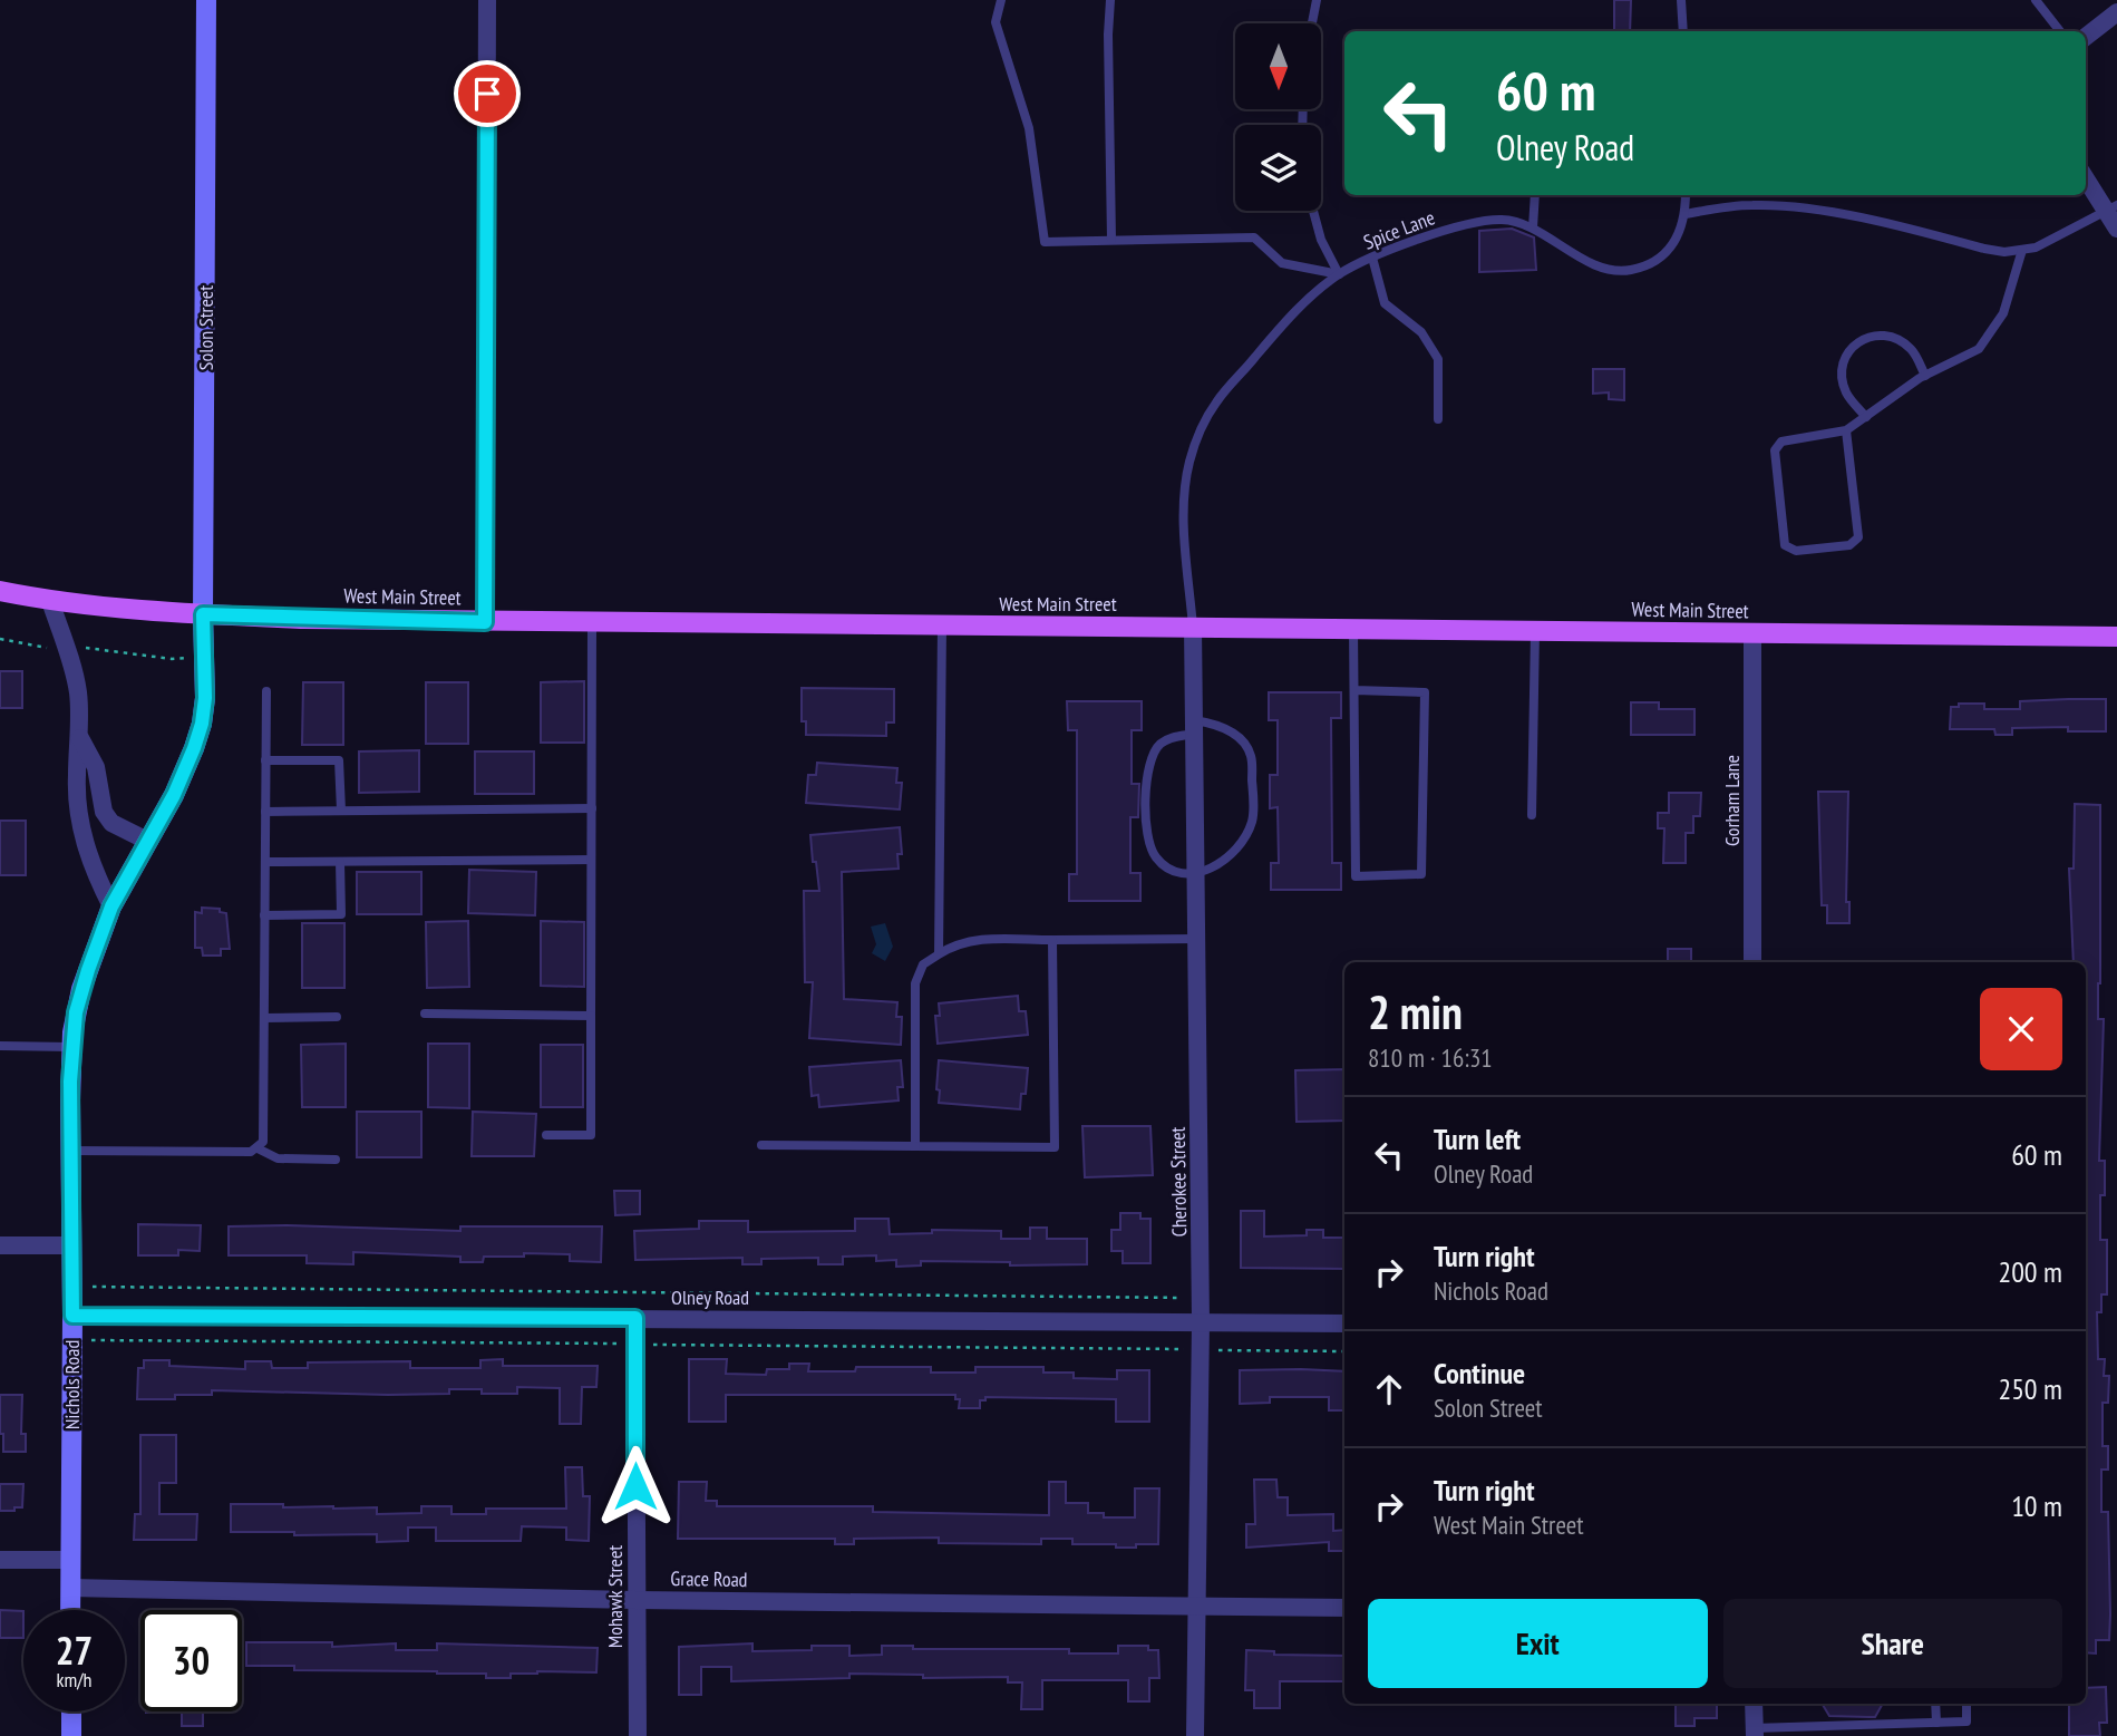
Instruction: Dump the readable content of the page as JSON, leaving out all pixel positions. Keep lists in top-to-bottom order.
{
  "streets": {
    "main road": ["West Main Street"],
    "street": [
      "Solon Street",
      "Gorham Lane",
      "Cherokee Street",
      "Olney Road",
      "Nichols Road",
      "Grace Road",
      "Mohawk Street"
    ],
    "lane": ["Spice Lane"]
  },
  "crossings": [
    ["Spice Lane", "West Main Street"],
    ["Spice Lane", "Cherokee Street"],
    ["Solon Street", "West Main Street"],
    ["Solon Street", "Nichols Road"],
    ["West Main Street", "Gorham Lane"],
    ["West Main Street", "Cherokee Street"],
    ["Cherokee Street", "Olney Road"],
    ["Cherokee Street", "Grace Road"],
    ["Olney Road", "Nichols Road"],
    ["Olney Road", "Mohawk Street"],
    ["Nichols Road", "Grace Road"],
    ["Grace Road", "Mohawk Street"]
  ],
  "north": "bottom",
  "page": {
    "turn": ["60 m", "Olney Road"],
    "heading": ["2 min", "810 m · 16:31"],
    "list": [
      {
        "name": "Turn left",
        "note": "Olney Road",
        "value": "60 m"
      },
      {
        "name": "Turn right",
        "note": "Nichols Road",
        "value": "200 m"
      },
      {
        "name": "Continue",
        "note": "Solon Street",
        "value": "250 m"
      },
      {
        "name": "Turn right",
        "note": "West Main Street",
        "value": "10 m"
      }
    ],
    "buttons": ["Exit", "Share"],
    "speed": "27 km/h",
    "limit": "30"
  }
}
